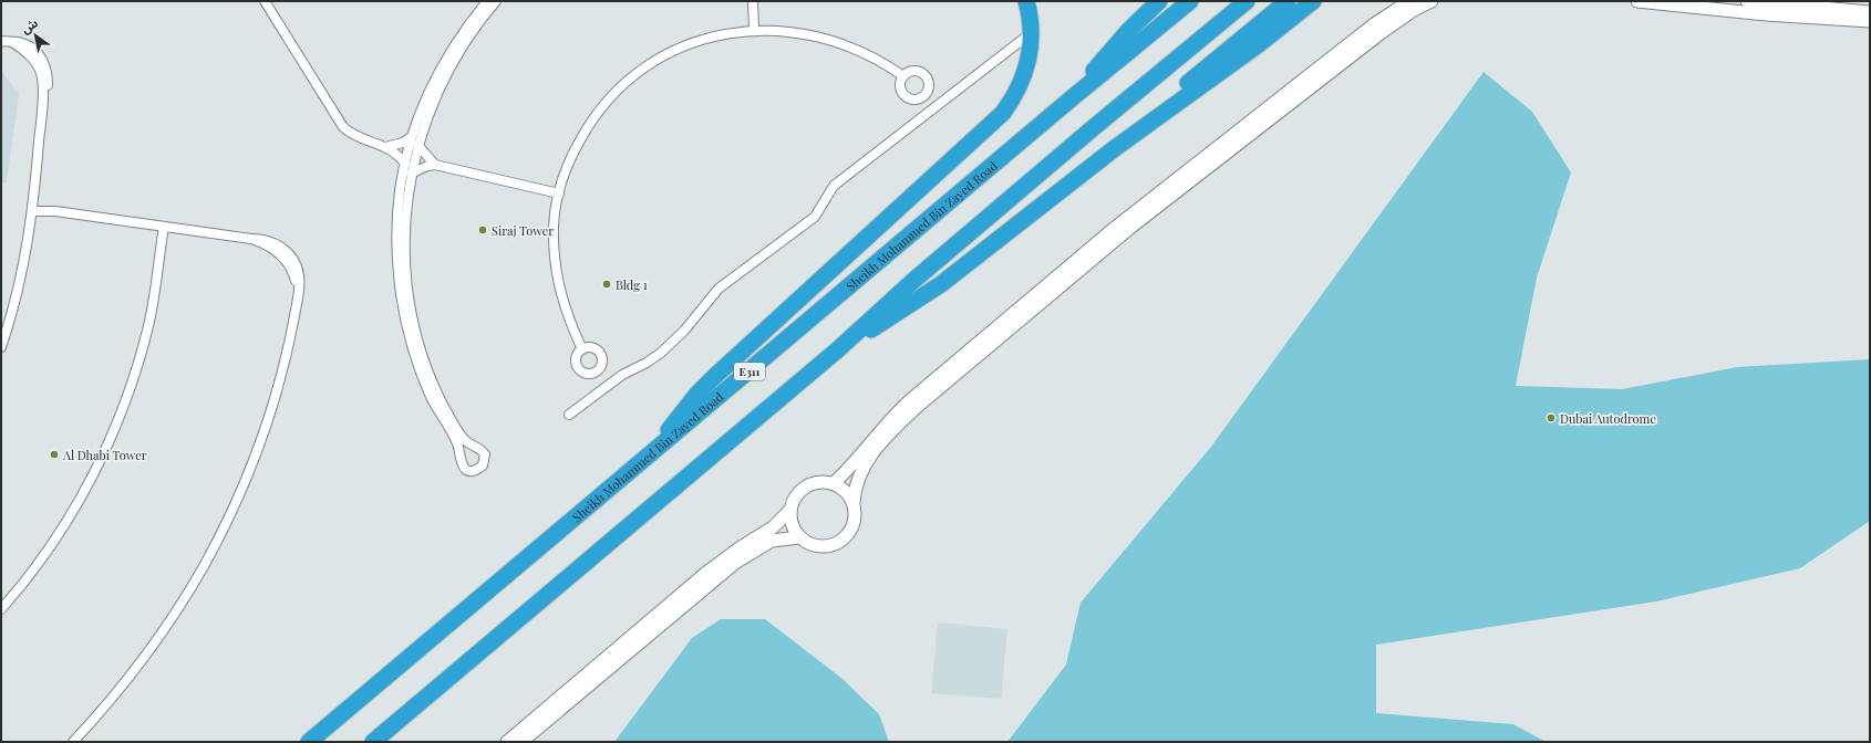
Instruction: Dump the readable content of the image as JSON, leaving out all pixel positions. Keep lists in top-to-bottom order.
{
  "streets": {
    "highway": ["Sheikh Mohammed Bin Zayed Road", "E311"]
  },
  "places": [
    "Siraj Tower",
    "Bldg 1",
    "Dubai Autodrome",
    "Al Dhabi Tower"
  ],
  "north": "top left"
}
